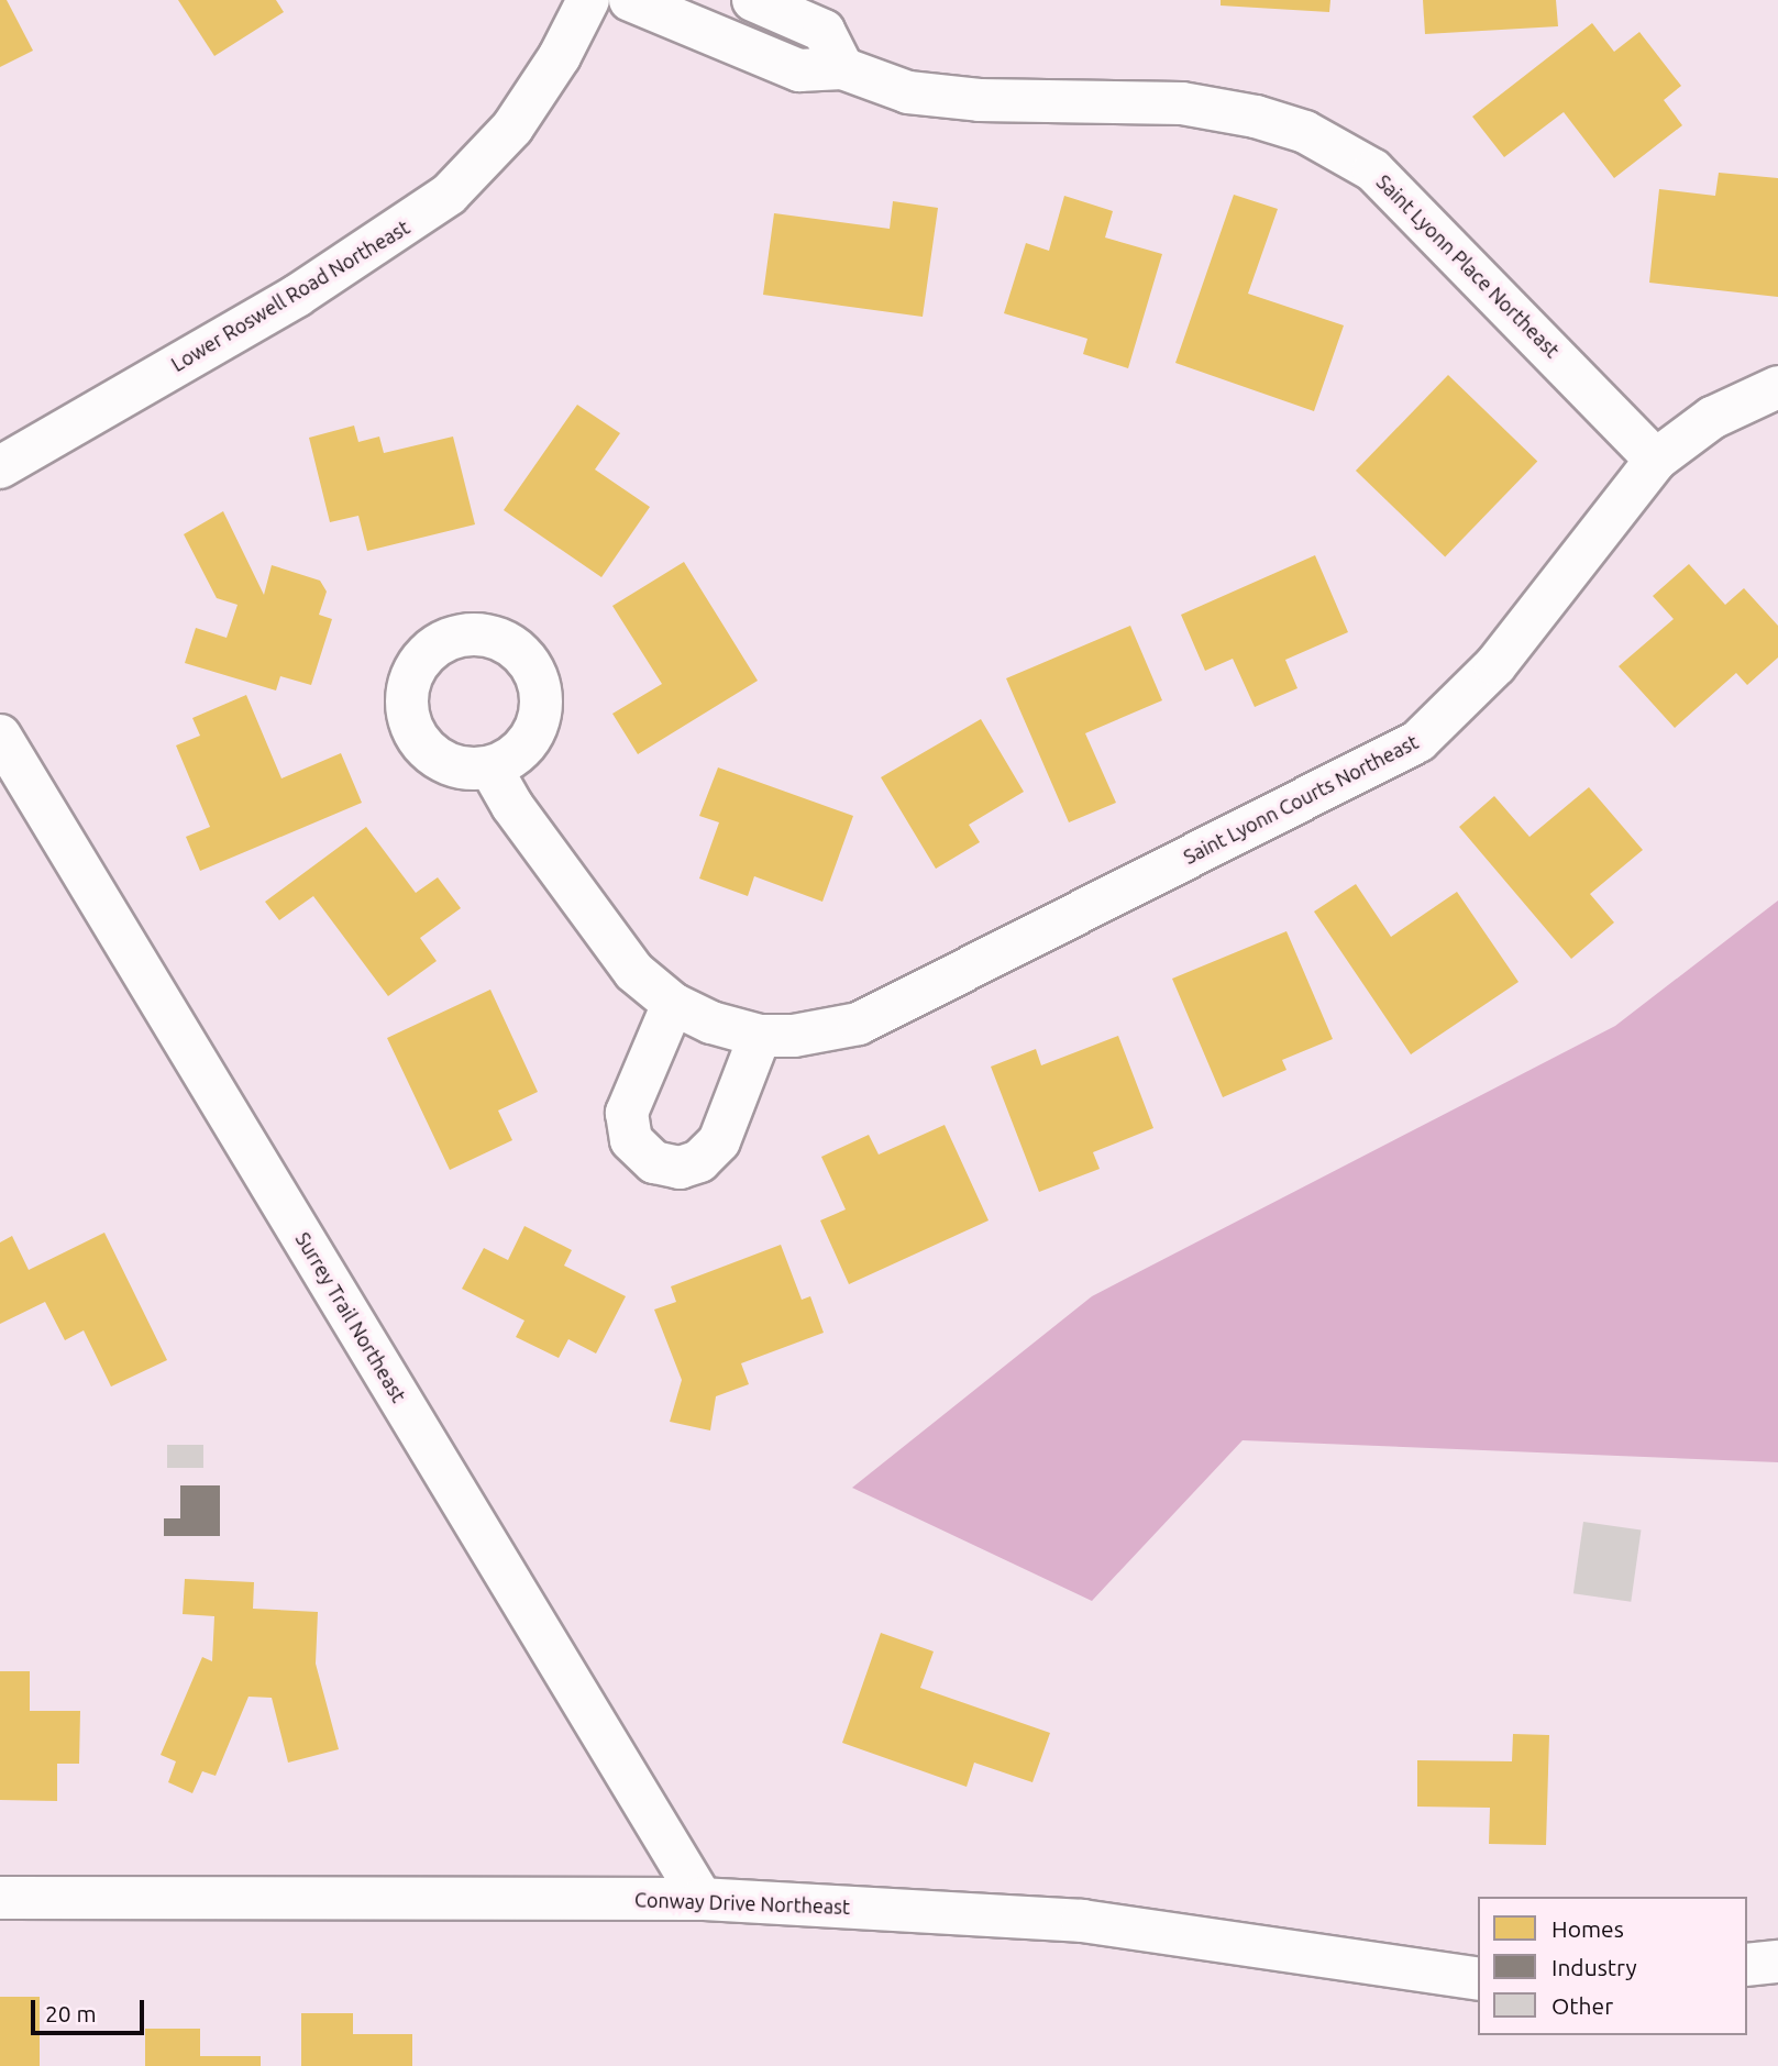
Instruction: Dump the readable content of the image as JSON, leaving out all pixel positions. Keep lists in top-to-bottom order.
{
  "streets": {
    "street": [
      "Saint Lyonn Place Northeast",
      "Lower Roswell Road Northeast",
      "Saint Lyonn Courts Northeast",
      "Surrey Trail Northeast",
      "Conway Drive Northeast"
    ]
  },
  "crossings": [
    ["Saint Lyonn Place Northeast", "Saint Lyonn Courts Northeast"],
    ["Surrey Trail Northeast", "Conway Drive Northeast"]
  ],
  "legend": ["Homes", "Industry", "Other"],
  "scale_bar": "20 m"
}
